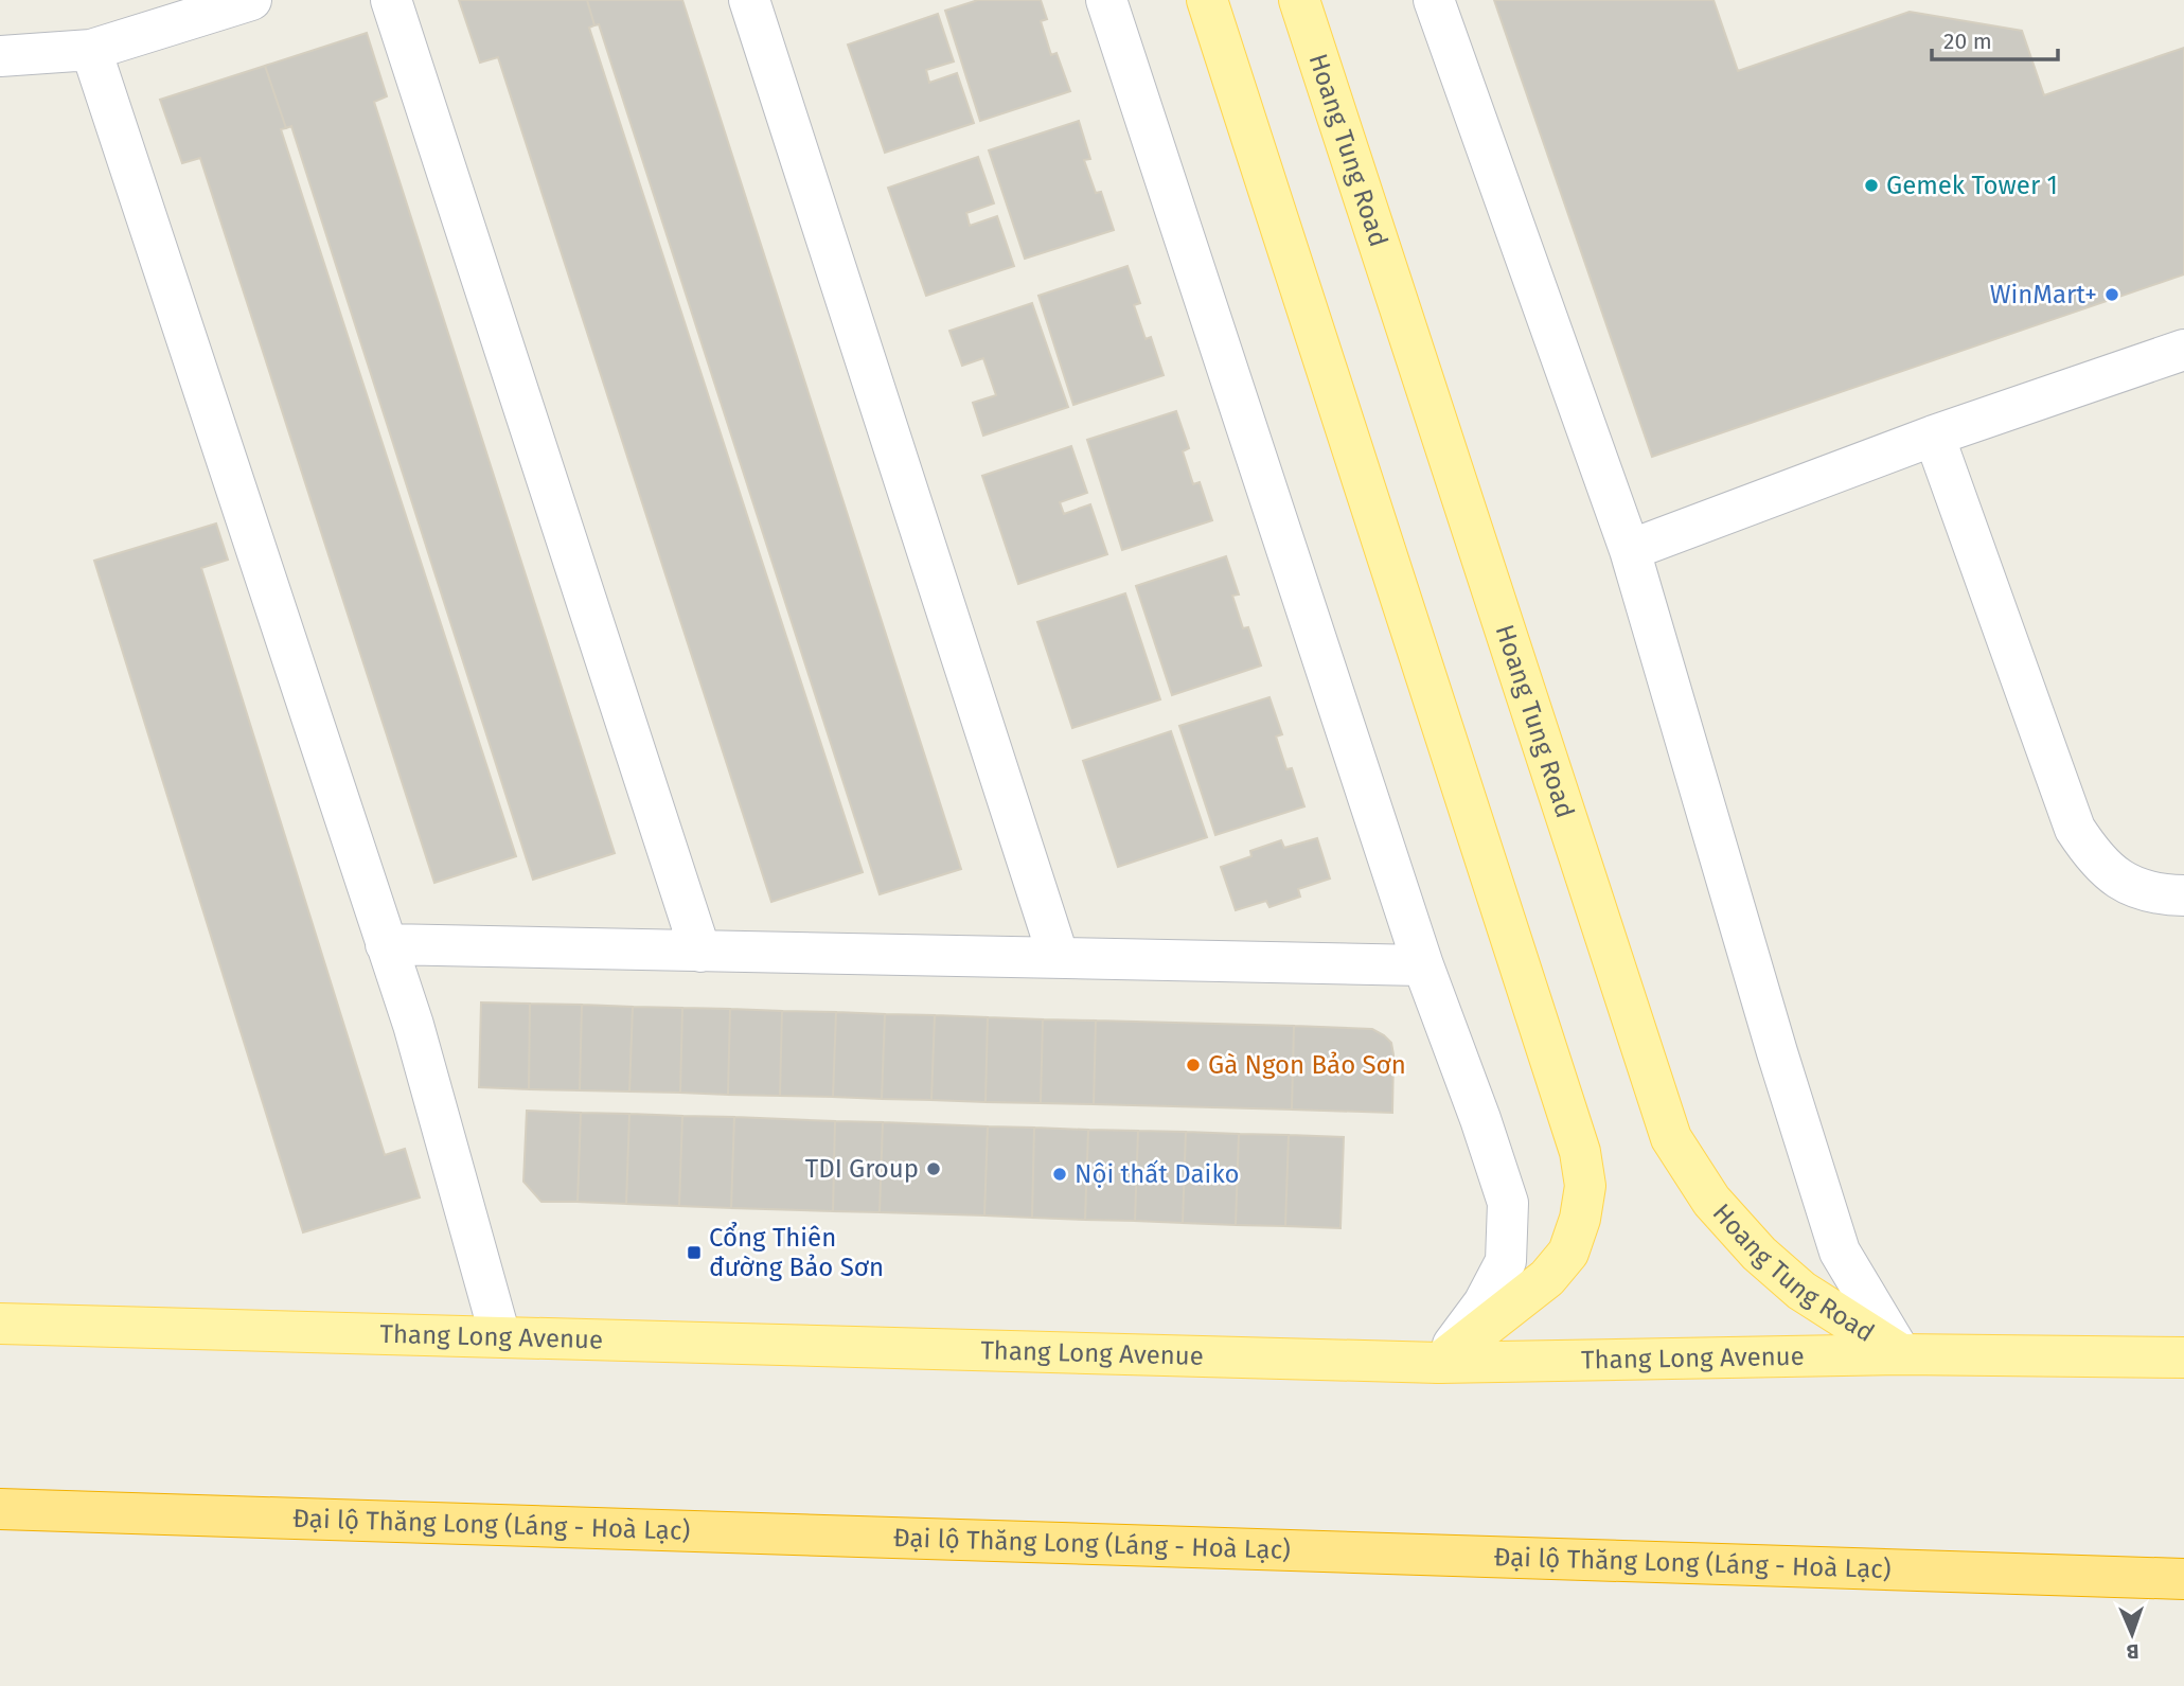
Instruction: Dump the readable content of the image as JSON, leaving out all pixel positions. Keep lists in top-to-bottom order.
{
  "streets": {
    "highway": ["Đại lộ Thăng Long (Láng - Hoà Lạc)"],
    "main road": ["Hoang Tung Road", "Thang Long Avenue"]
  },
  "crossings": [
    ["Hoang Tung Road", "Thang Long Avenue"]
  ],
  "places": {
    "other": [
      "Gemek Tower 1",
      "WinMart+",
      "Gà Ngon Bảo Sơn",
      "TDI Group",
      "Nội thất Daiko"
    ],
    "transit": ["Cổng Thiên đường Bảo Sơn"]
  },
  "scale_bar": "20 m",
  "north": "bottom"
}
